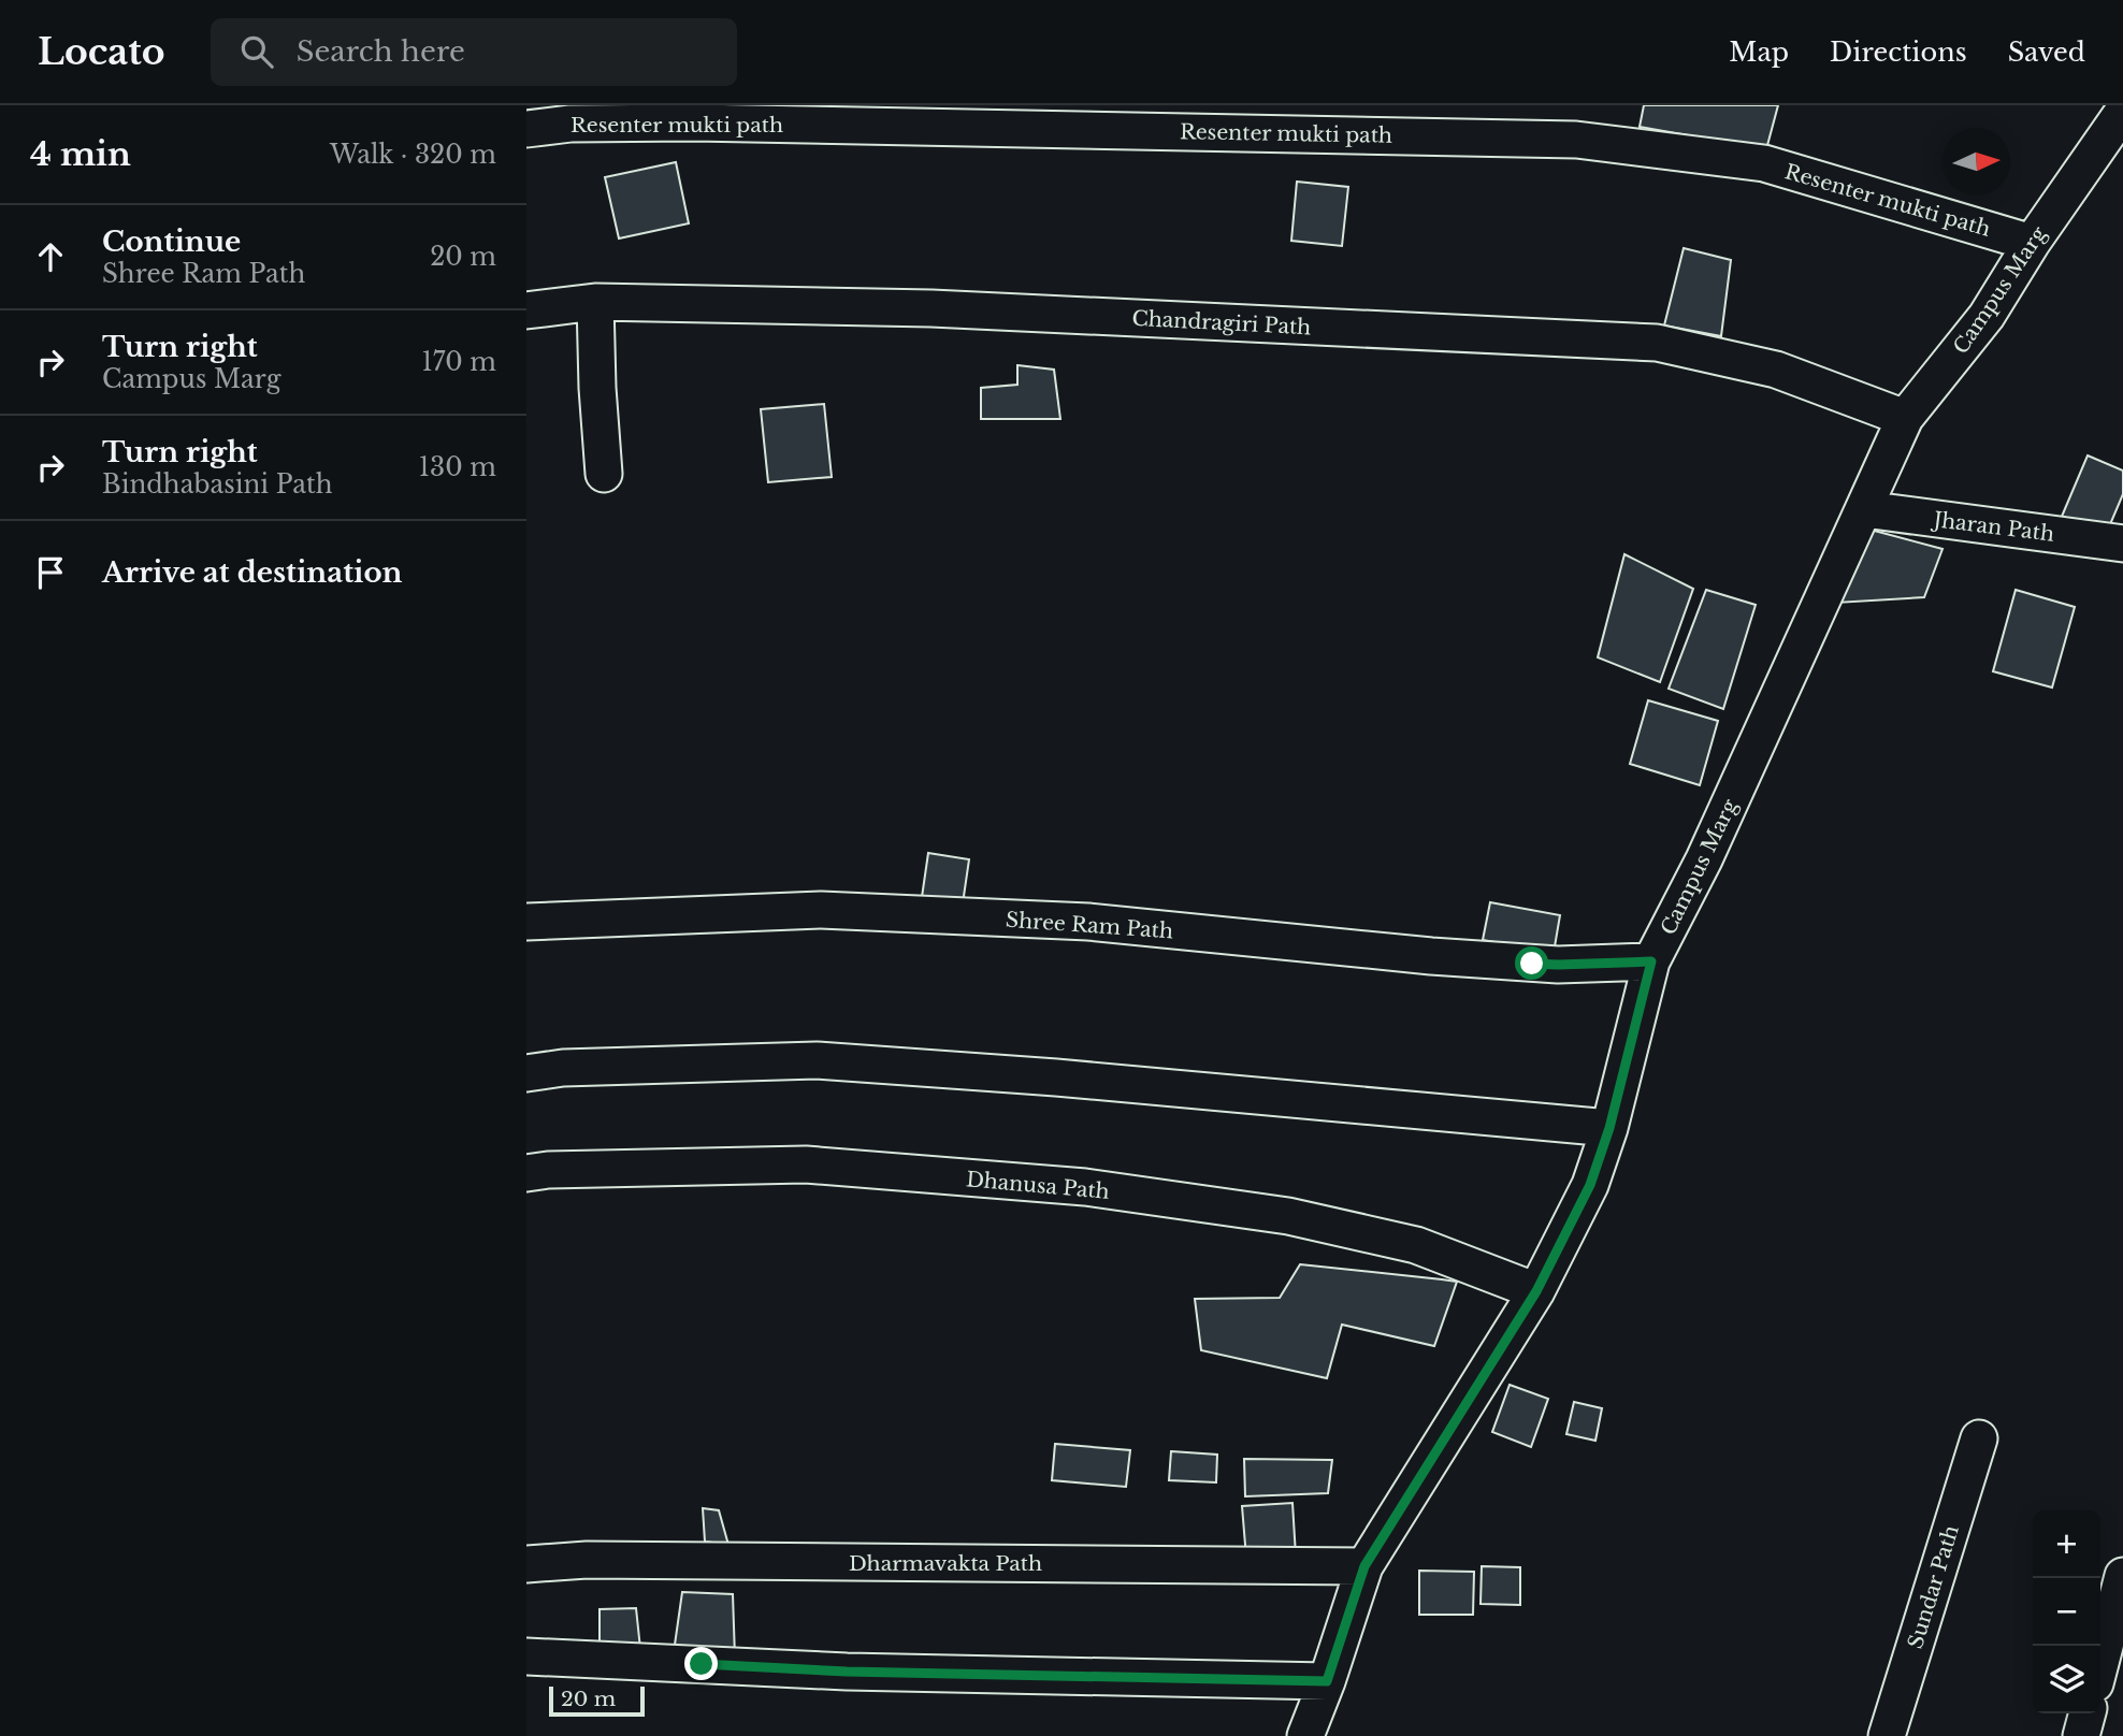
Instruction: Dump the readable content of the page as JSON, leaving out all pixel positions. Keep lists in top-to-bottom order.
{
  "streets": {
    "street": [
      "Resenter mukti path",
      "Campus Marg",
      "Chandragiri Path",
      "Jharan Path",
      "Shree Ram Path",
      "Dhanusa Path",
      "Dharmavakta Path",
      "Sundar Path"
    ]
  },
  "crossings": [
    ["Resenter mukti path", "Campus Marg"],
    ["Campus Marg", "Chandragiri Path"],
    ["Campus Marg", "Jharan Path"],
    ["Campus Marg", "Shree Ram Path"],
    ["Campus Marg", "Dhanusa Path"],
    ["Campus Marg", "Dharmavakta Path"]
  ],
  "scale_bar": "20 m",
  "north": "right",
  "page": {
    "header": "Locato",
    "search": "Search here",
    "nav": ["Map", "Directions", "Saved"],
    "heading": ["4 min", "Walk · 320 m"],
    "list": [
      ["Continue", "Shree Ram Path", "20 m"],
      ["Turn right", "Campus Marg", "170 m"],
      ["Turn right", "Bindhabasini Path", "130 m"],
      "Arrive at destination"
    ],
    "map_buttons": ["+", "−"],
    "scale": "20 m"
  }
}
